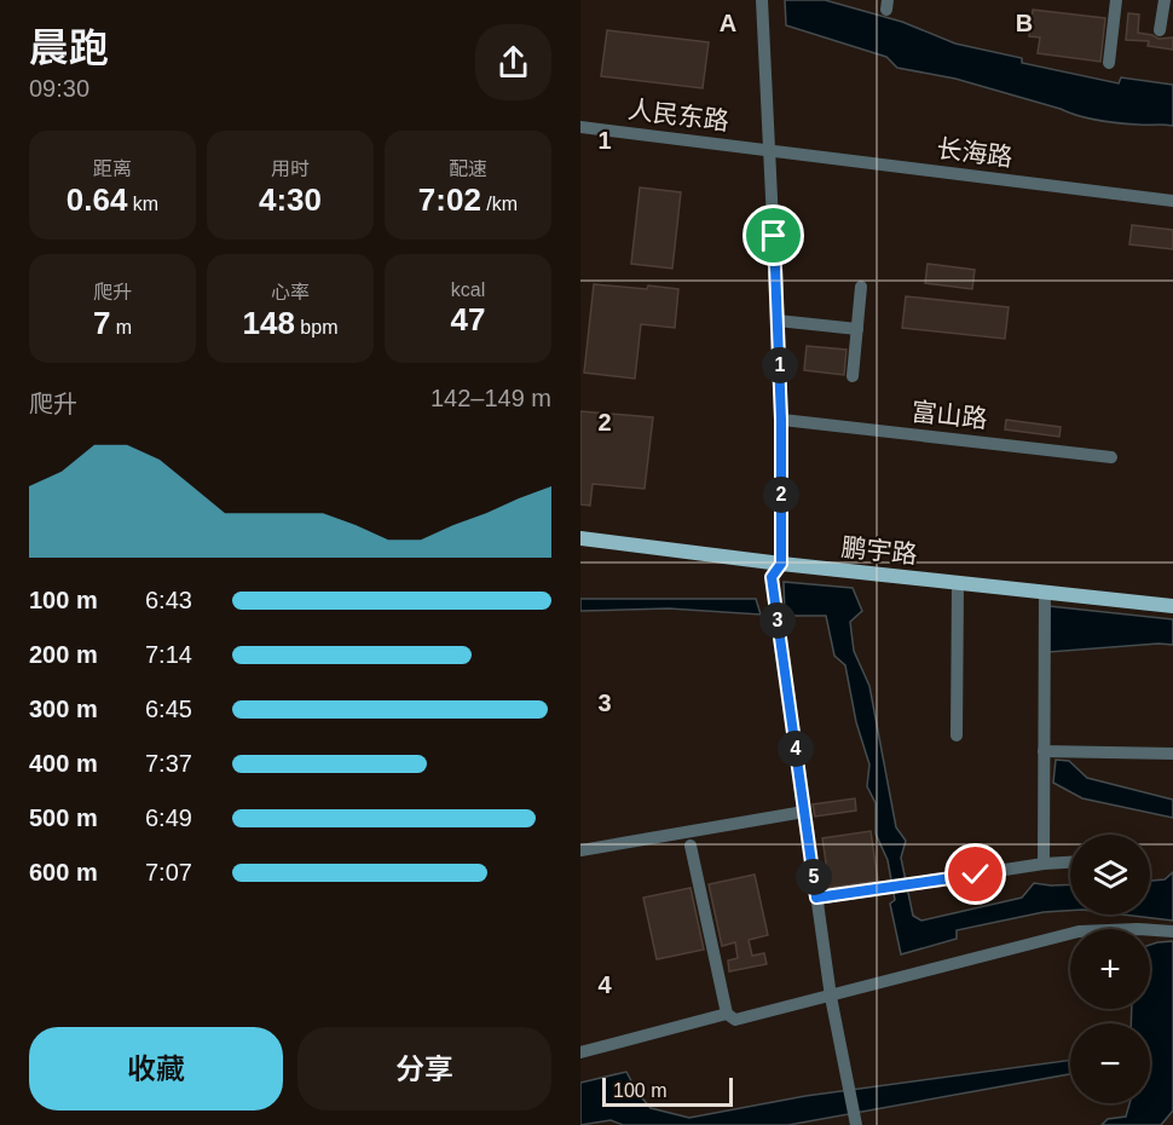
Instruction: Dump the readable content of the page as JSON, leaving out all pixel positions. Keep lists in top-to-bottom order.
{
  "streets": {
    "main road": ["鹏宇路"],
    "street": ["人民东路", "长海路", "富山路"]
  },
  "crossings": [
    ["人民东路", "长海路"]
  ],
  "scale_bar": "100 m",
  "page": {
    "heading": ["晨跑", "09:30"],
    "stats": [
      ["距离", "0.64 km"],
      ["用时", "4:30"],
      ["配速", "7:02 /km"],
      ["爬升", "7 m"],
      ["心率", "148 bpm"],
      ["kcal", "47"]
    ],
    "pins": [
      "1",
      "2",
      "3",
      "4",
      "5"
    ],
    "chart": ["爬升", "142–149 m"],
    "list": [
      {
        "name": "100 m",
        "note": "6:43"
      },
      {
        "name": "200 m",
        "note": "7:14"
      },
      {
        "name": "300 m",
        "note": "6:45"
      },
      {
        "name": "400 m",
        "note": "7:37"
      },
      {
        "name": "500 m",
        "note": "6:49"
      },
      {
        "name": "600 m",
        "note": "7:07"
      }
    ],
    "map_buttons": ["+", "−"],
    "buttons": ["收藏", "分享"],
    "scale": "100 m"
  },
  "grid": {
    "columns": ["A", "B"],
    "rows": [
      "1",
      "2",
      "3",
      "4"
    ]
  }
}
